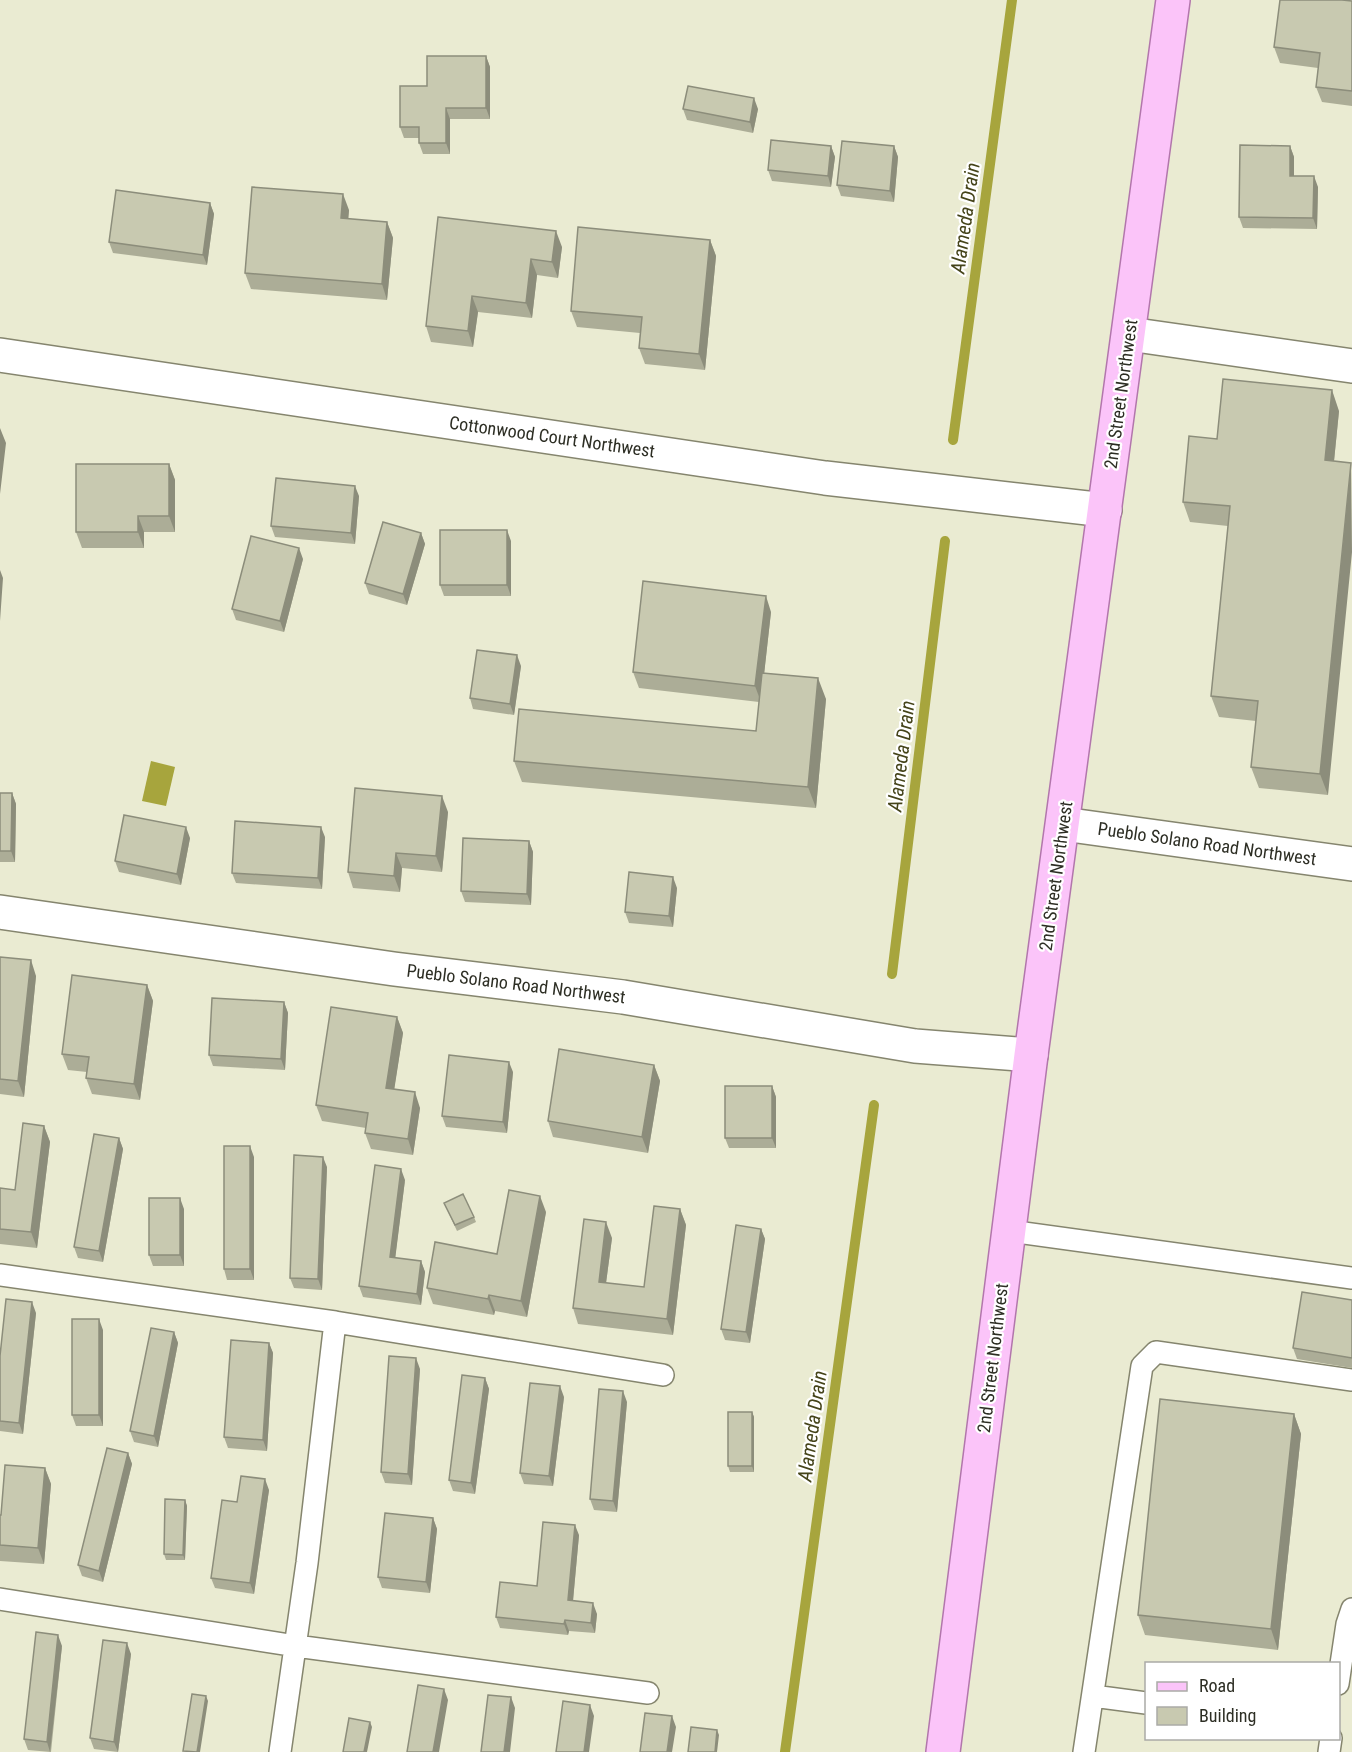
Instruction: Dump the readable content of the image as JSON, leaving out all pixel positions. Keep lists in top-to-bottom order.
{
  "streets": {
    "main road": ["2nd Street Northwest"],
    "street": ["Cottonwood Court Northwest", "Pueblo Solano Road Northwest"]
  },
  "crossings": [
    ["2nd Street Northwest", "Cottonwood Court Northwest"],
    ["2nd Street Northwest", "Pueblo Solano Road Northwest"]
  ],
  "water": ["Alameda Drain"],
  "legend": ["Road", "Building"]
}
